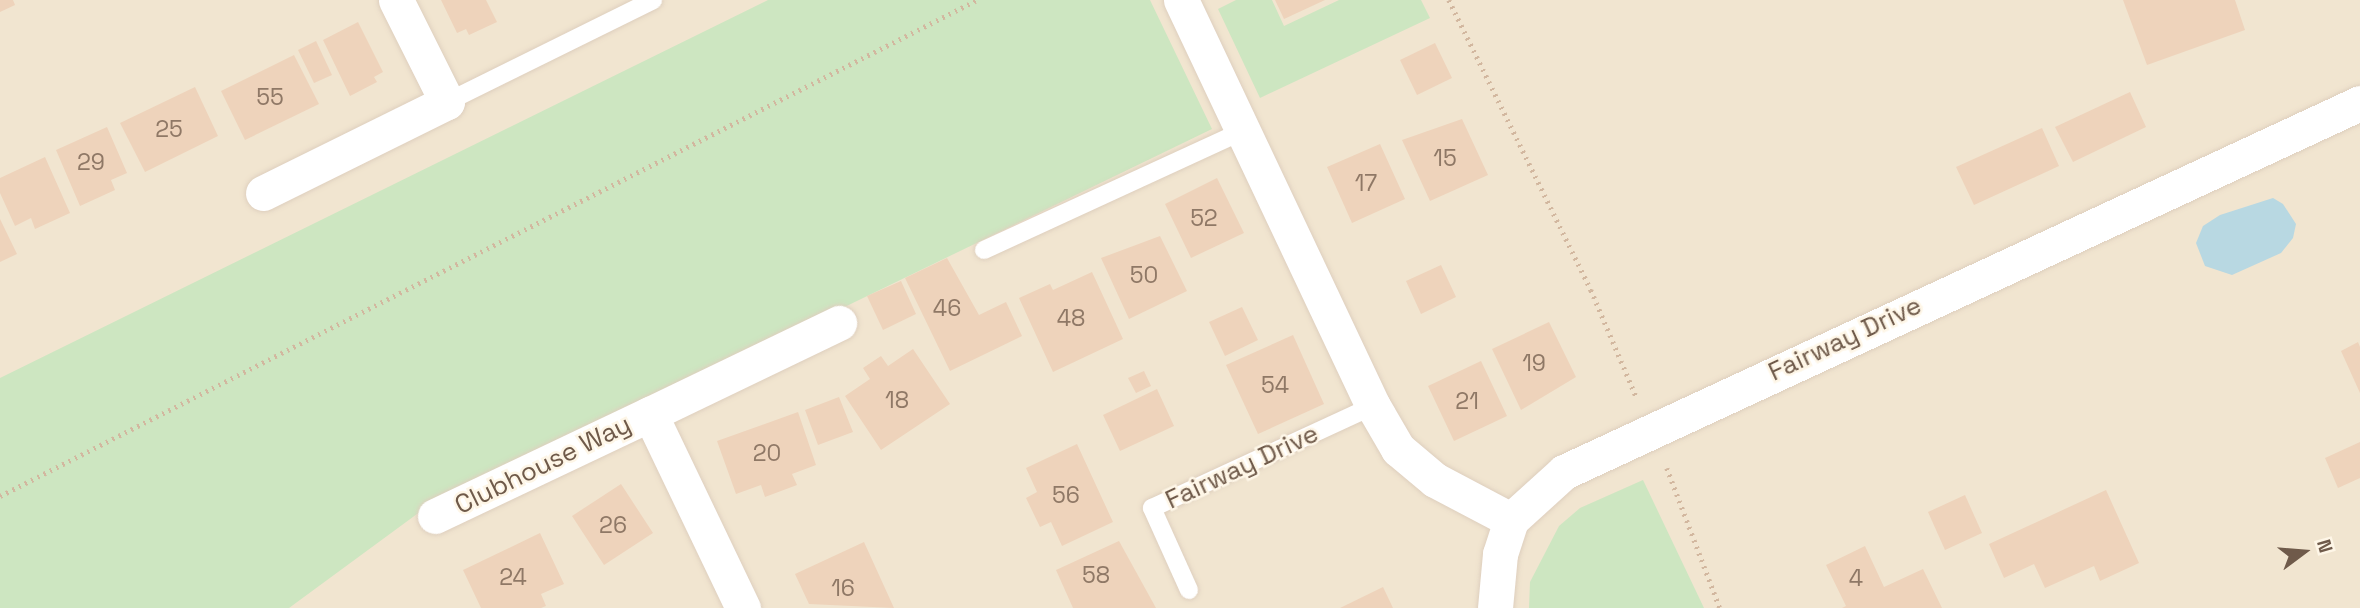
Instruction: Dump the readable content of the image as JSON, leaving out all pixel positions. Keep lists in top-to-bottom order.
{
  "streets": {
    "street": ["Fairway Drive", "Clubhouse Way"]
  },
  "house_numbers": [
    "55",
    "25",
    "15",
    "29",
    "17",
    "52",
    "50",
    "46",
    "48",
    "19",
    "54",
    "18",
    "21",
    "20",
    "56",
    "26",
    "58",
    "24",
    "4",
    "16"
  ],
  "north": "right"
}
